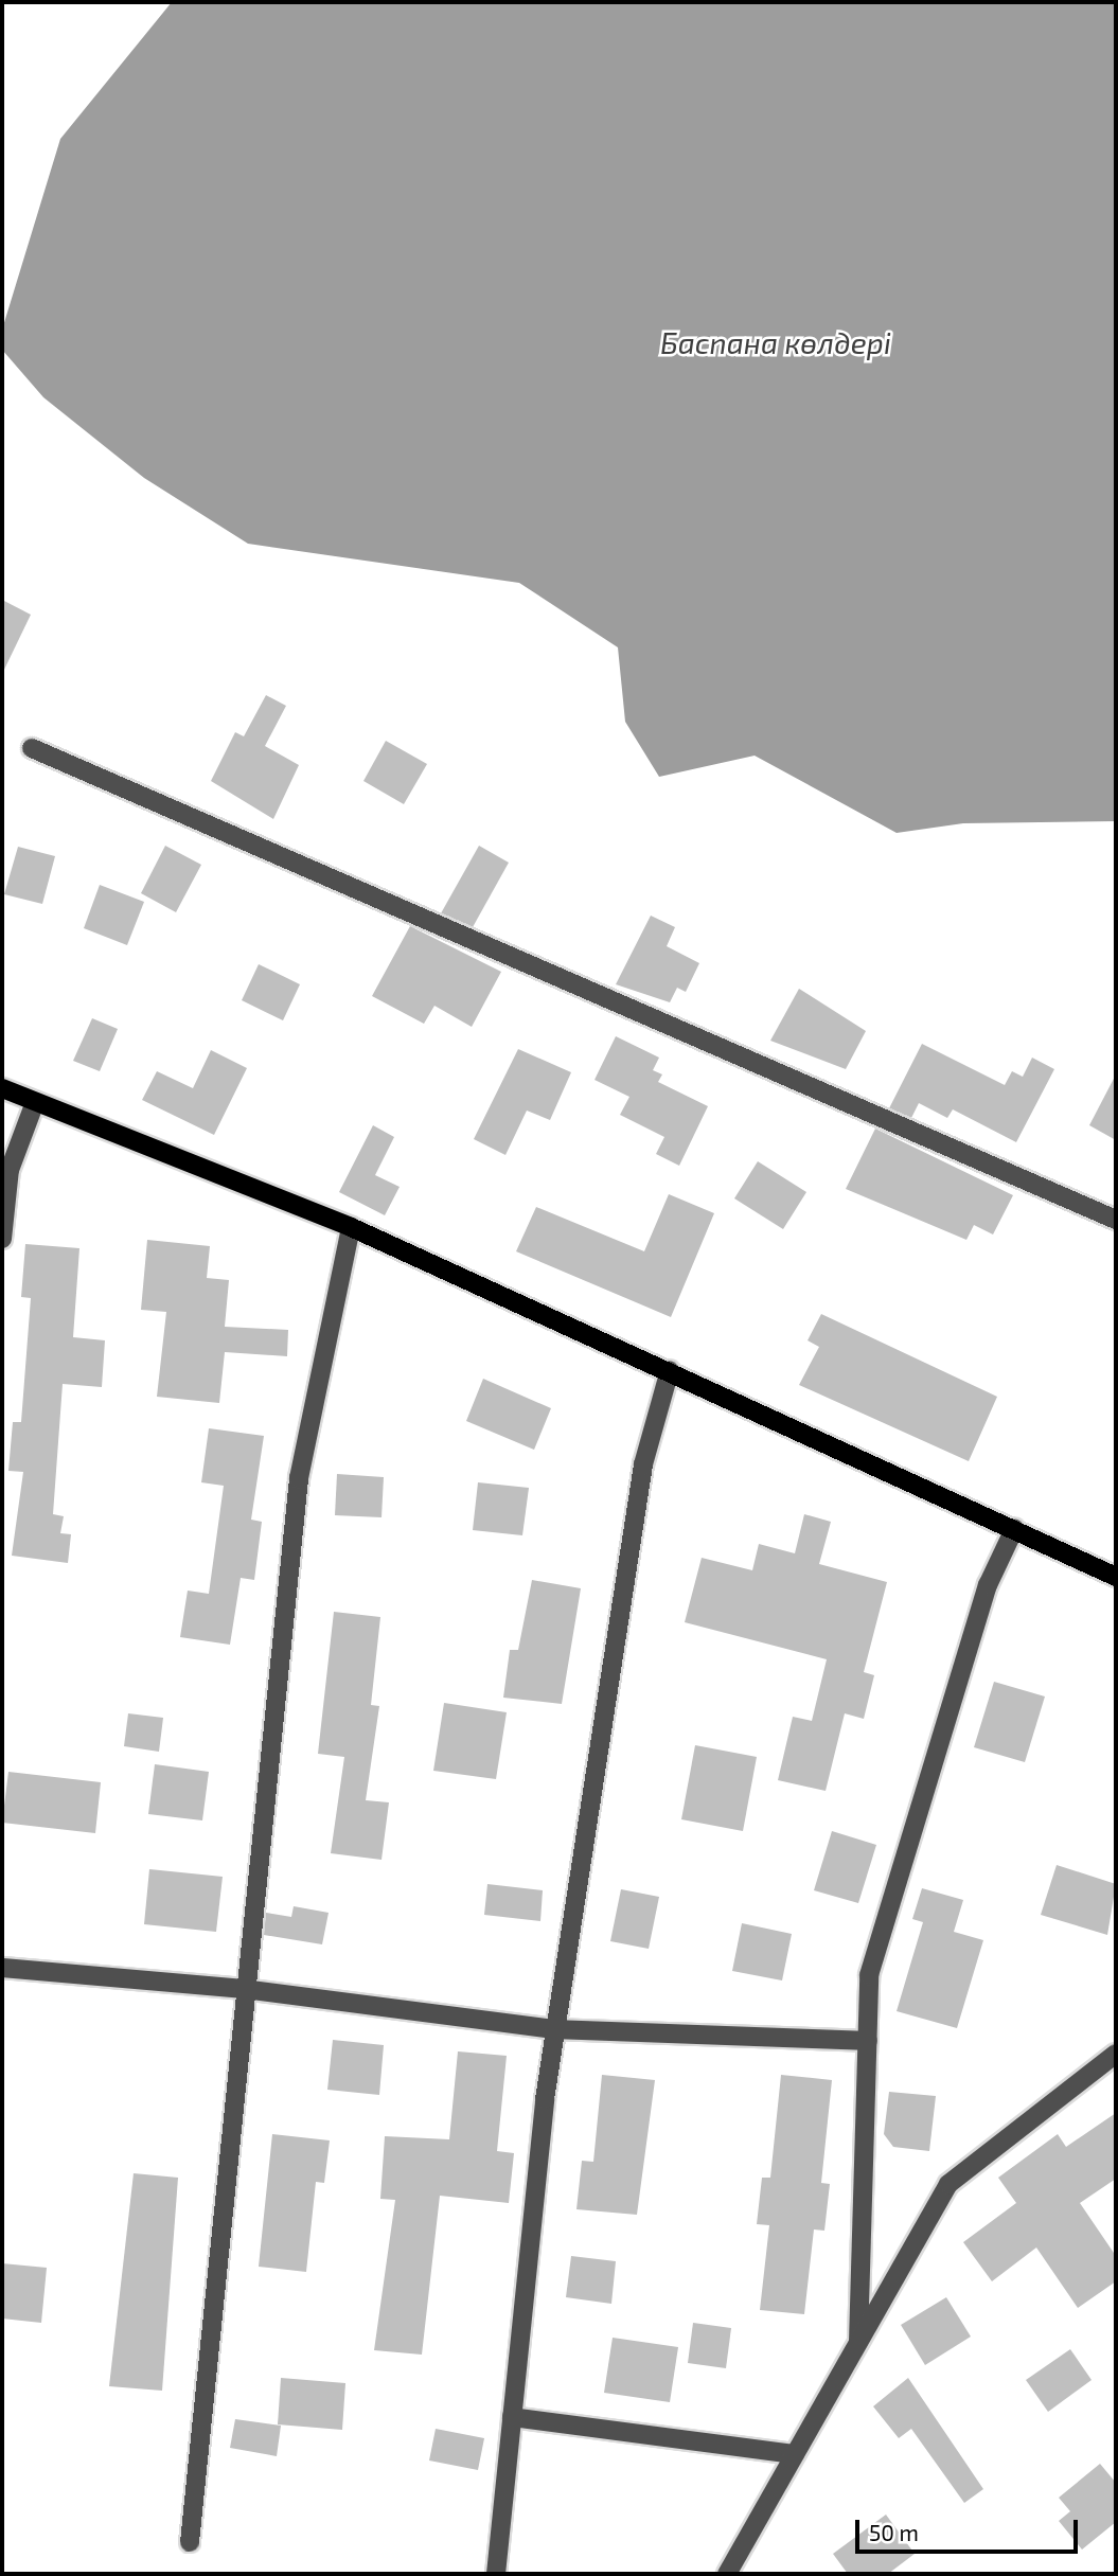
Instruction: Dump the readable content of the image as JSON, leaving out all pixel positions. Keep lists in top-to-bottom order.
{
  "water": ["Баспана көлдері"],
  "scale_bar": "50 m"
}
